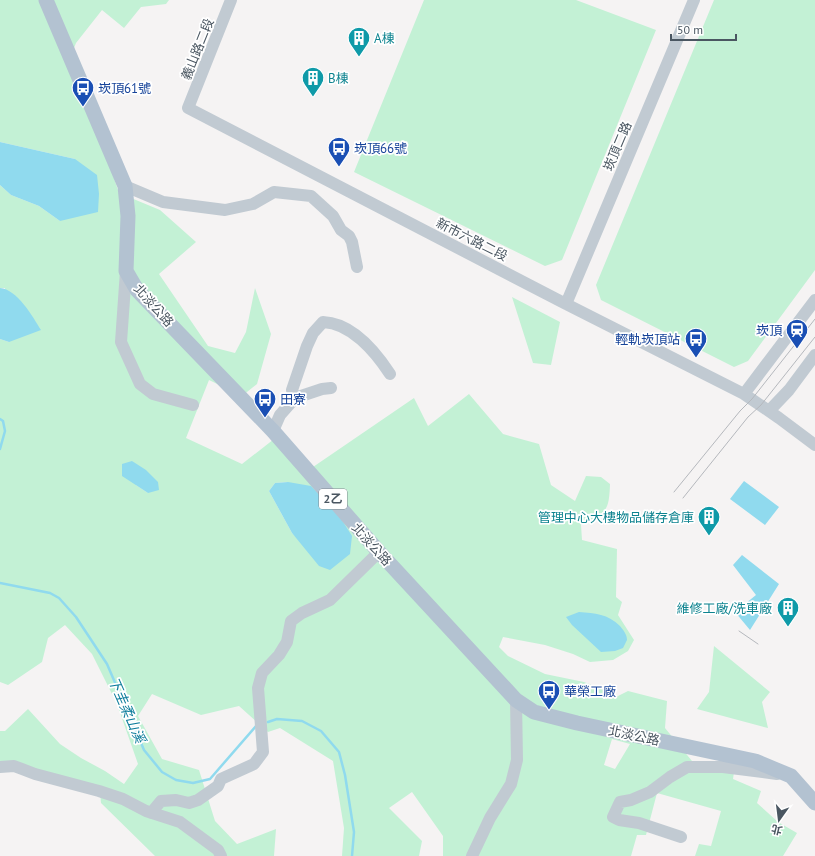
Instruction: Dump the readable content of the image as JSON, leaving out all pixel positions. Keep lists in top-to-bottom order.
{
  "streets": {
    "main road": ["北淡公路", "2乙"],
    "street": ["義山路二段", "崁頂二路", "新市六路二段"]
  },
  "crossings": [
    ["義山路二段", "新市六路二段"],
    ["崁頂二路", "新市六路二段"]
  ],
  "water": ["下圭柔山溪"],
  "places": {
    "building": [
      "A棟",
      "B棟",
      "管理中心大樓物品儲存倉庫",
      "維修工廠/洗車廠"
    ],
    "bus stop": [
      "崁頂61號",
      "崁頂66號",
      "輕軌崁頂站",
      "田寮",
      "華榮工廠"
    ],
    "station": ["崁頂"]
  },
  "scale_bar": "50 m",
  "north": "bottom"
}
